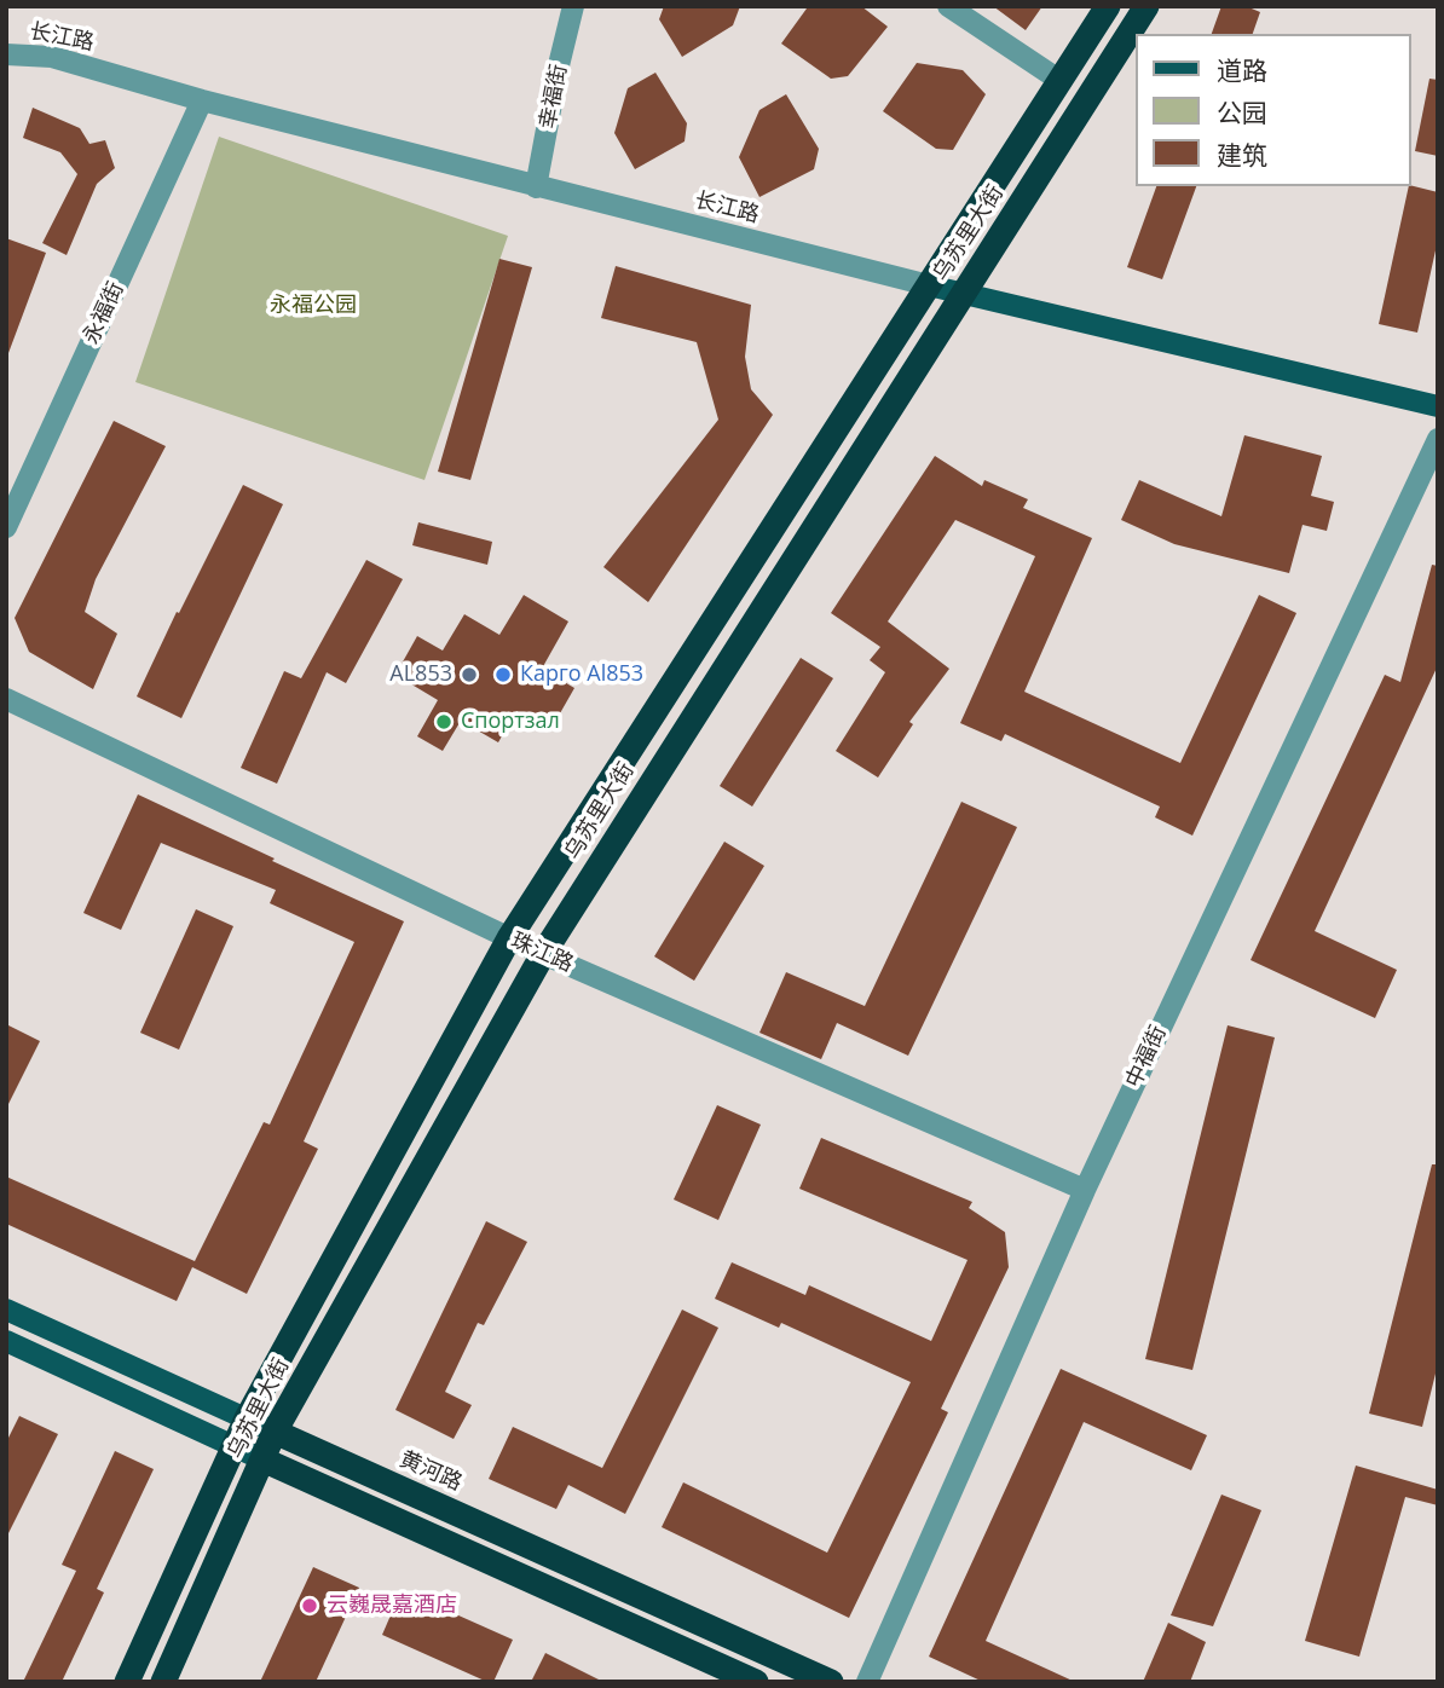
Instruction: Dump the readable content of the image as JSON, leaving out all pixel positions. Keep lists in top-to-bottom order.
{
  "streets": {
    "highway": ["乌苏里大街", "黄河路"],
    "main road": ["长江路"],
    "street": [
      "幸福街",
      "永福街",
      "珠江路",
      "中福街"
    ]
  },
  "crossings": [
    ["长江路", "幸福街"],
    ["长江路", "乌苏里大街"],
    ["长江路", "永福街"],
    ["乌苏里大街", "珠江路"],
    ["乌苏里大街", "黄河路"],
    ["珠江路", "中福街"]
  ],
  "parks": ["永福公园"],
  "places": [
    "AL853",
    "Карго Al853",
    "Спортзал",
    "云巍晟嘉酒店"
  ],
  "legend": ["道路", "公园", "建筑"]
}
